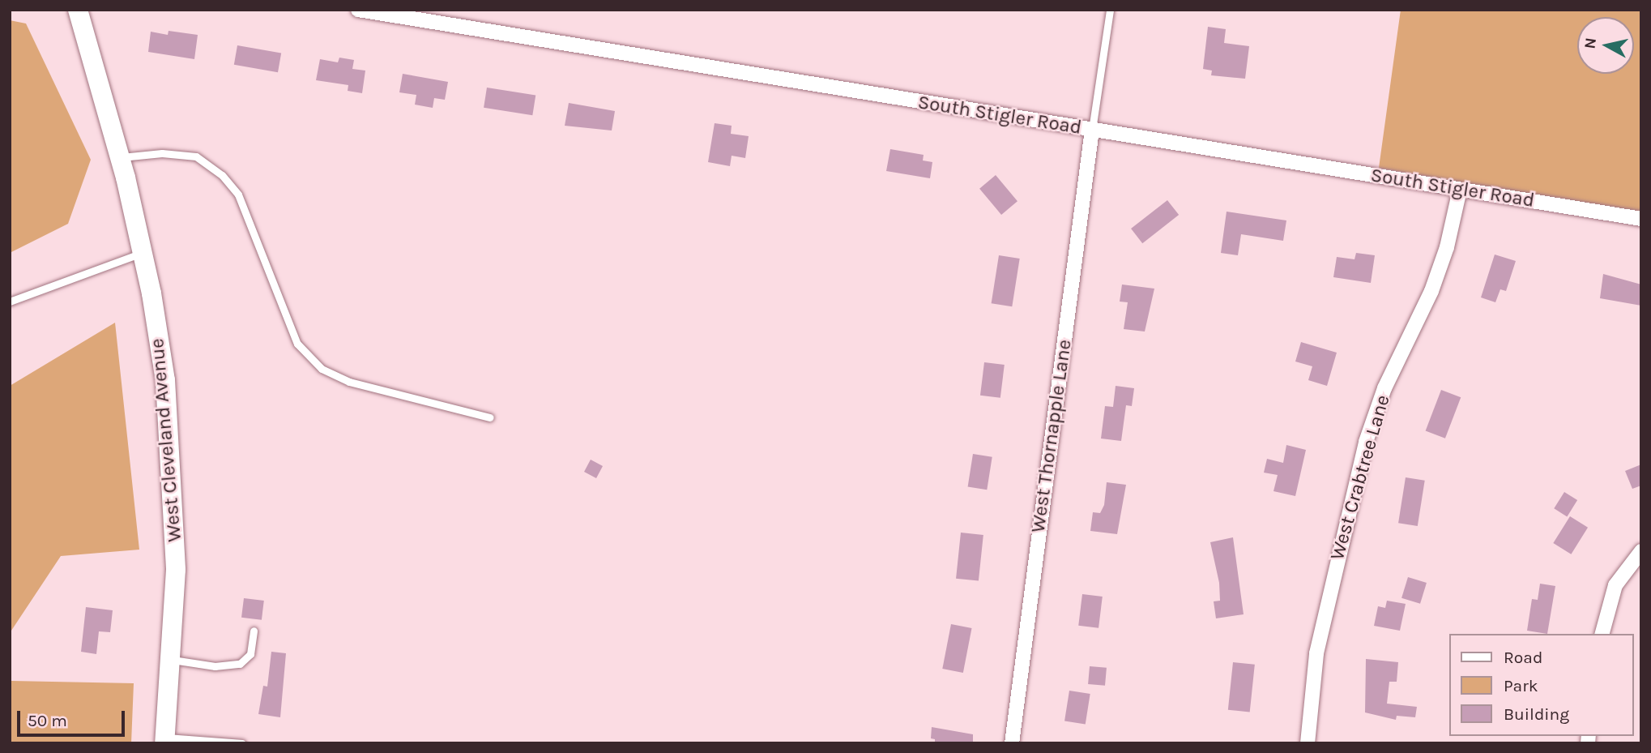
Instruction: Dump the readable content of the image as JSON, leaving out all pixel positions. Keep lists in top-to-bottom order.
{
  "streets": {
    "main road": ["West Cleveland Avenue"],
    "street": ["South Stigler Road", "West Thornapple Lane", "West Crabtree Lane"]
  },
  "crossings": [
    ["South Stigler Road", "West Thornapple Lane"],
    ["South Stigler Road", "West Crabtree Lane"]
  ],
  "legend": ["Road", "Park", "Building"],
  "scale_bar": "50 m",
  "north": "left"
}
